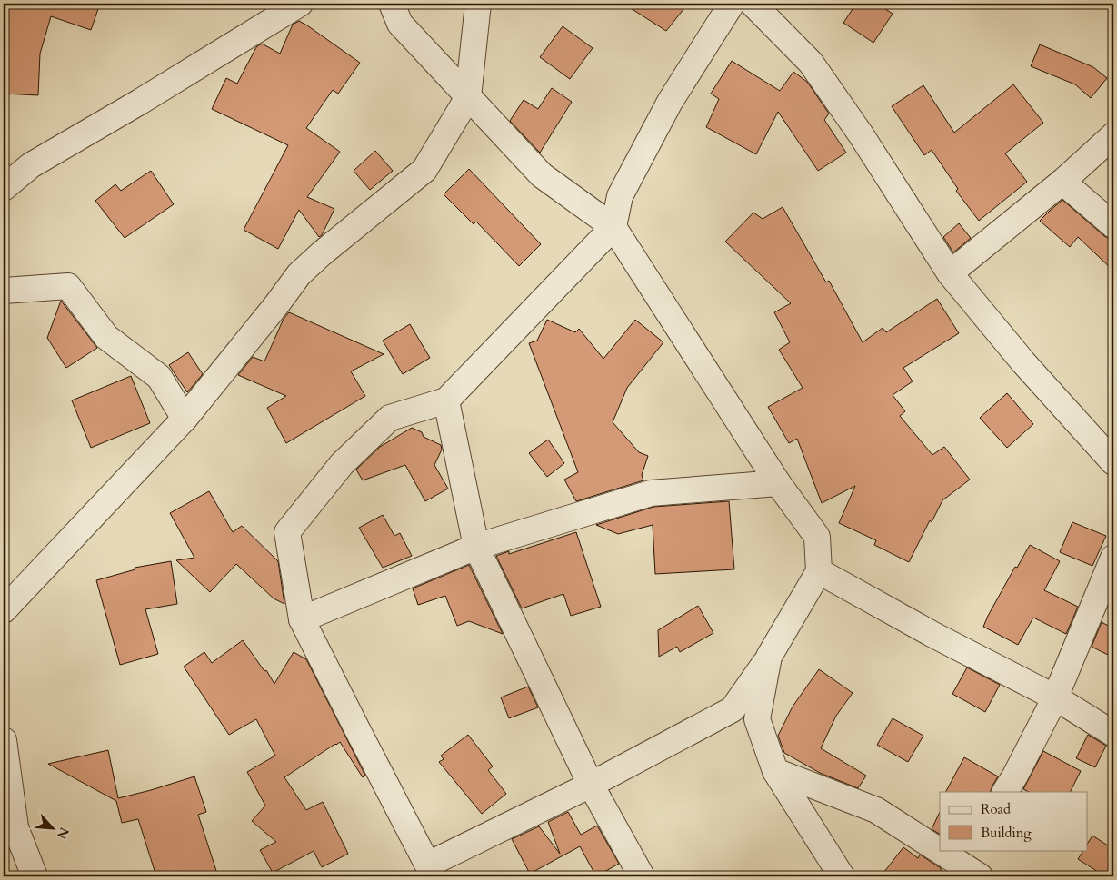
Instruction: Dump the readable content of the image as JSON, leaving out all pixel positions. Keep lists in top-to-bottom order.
{
  "legend": ["Road", "Building"],
  "north": "bottom right"
}
